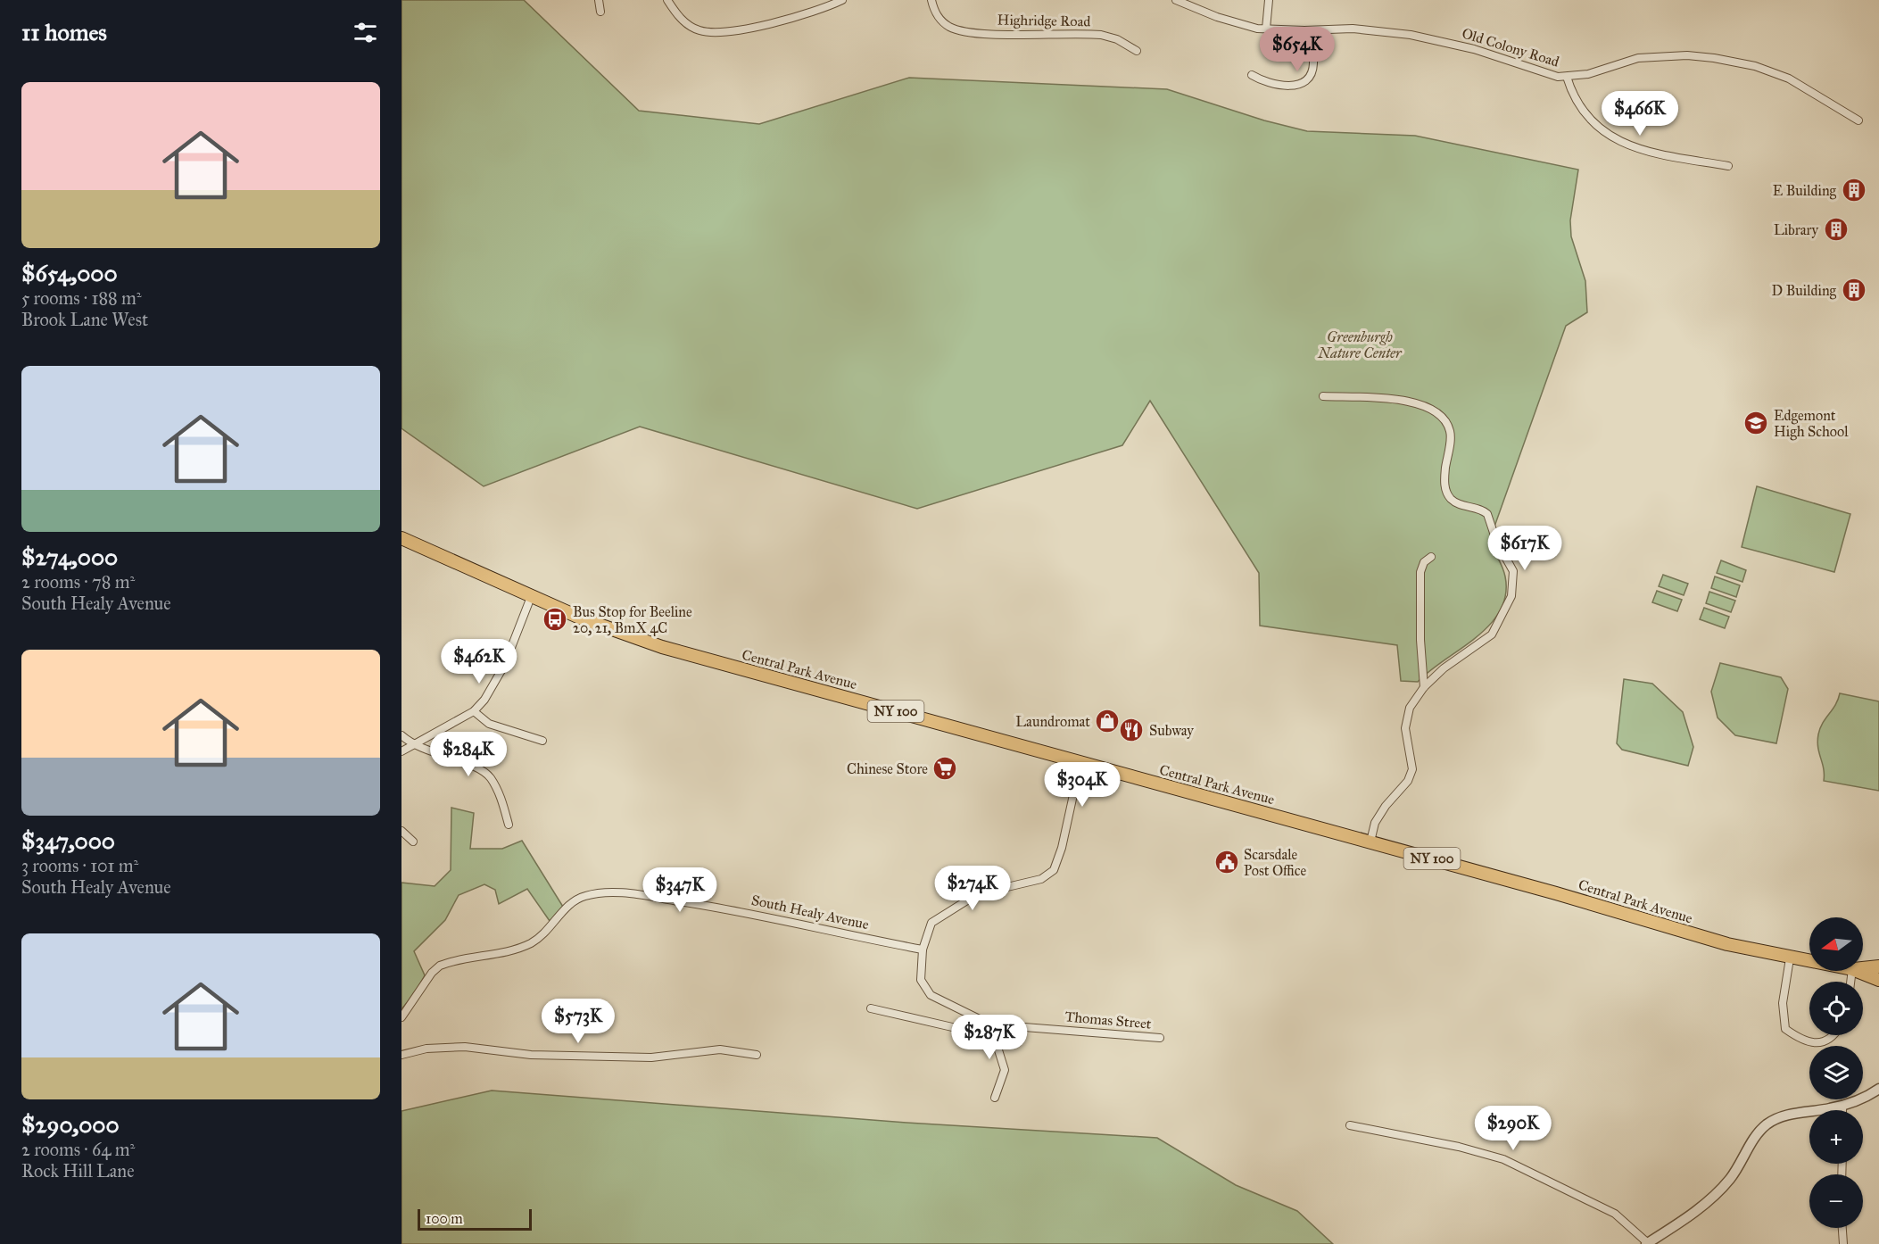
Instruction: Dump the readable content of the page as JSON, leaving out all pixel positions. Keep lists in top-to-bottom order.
{
  "streets": {
    "main road": ["Central Park Avenue", "NY 100"],
    "street": [
      "Highridge Road",
      "Old Colony Road",
      "South Healy Avenue",
      "Thomas Street"
    ]
  },
  "crossings": [
    ["South Healy Avenue", "Thomas Street"]
  ],
  "parks": ["Greenburgh Nature Center"],
  "places": {
    "building": ["E Building", "Library", "D Building"],
    "school or university": ["Edgemont High School"],
    "bus stop": ["Bus Stop for Beeline 20, 21, BmX 4C"],
    "shop": ["Laundromat"],
    "restaurant": ["Subway"],
    "supermarket": ["Chinese Store"],
    "public building": ["Scarsdale Post Office"]
  },
  "scale_bar": "100 m",
  "north": "left",
  "page": {
    "heading": "11 homes",
    "price": [
      "$654K",
      "$466K",
      "$617K",
      "$462K",
      "$284K",
      "$304K",
      "$274K",
      "$347K",
      "$573K",
      "$287K",
      "$290K"
    ],
    "list": [
      {
        "name": "$654,000",
        "note": "5 rooms · 188 m² · Brook Lane West"
      },
      {
        "name": "$274,000",
        "note": "2 rooms · 78 m² · South Healy Avenue"
      },
      {
        "name": "$347,000",
        "note": "3 rooms · 101 m² · South Healy Avenue"
      },
      {
        "name": "$290,000",
        "note": "2 rooms · 64 m² · Rock Hill Lane"
      }
    ],
    "map_buttons": ["+", "−"],
    "scale": "100 m"
  }
}
